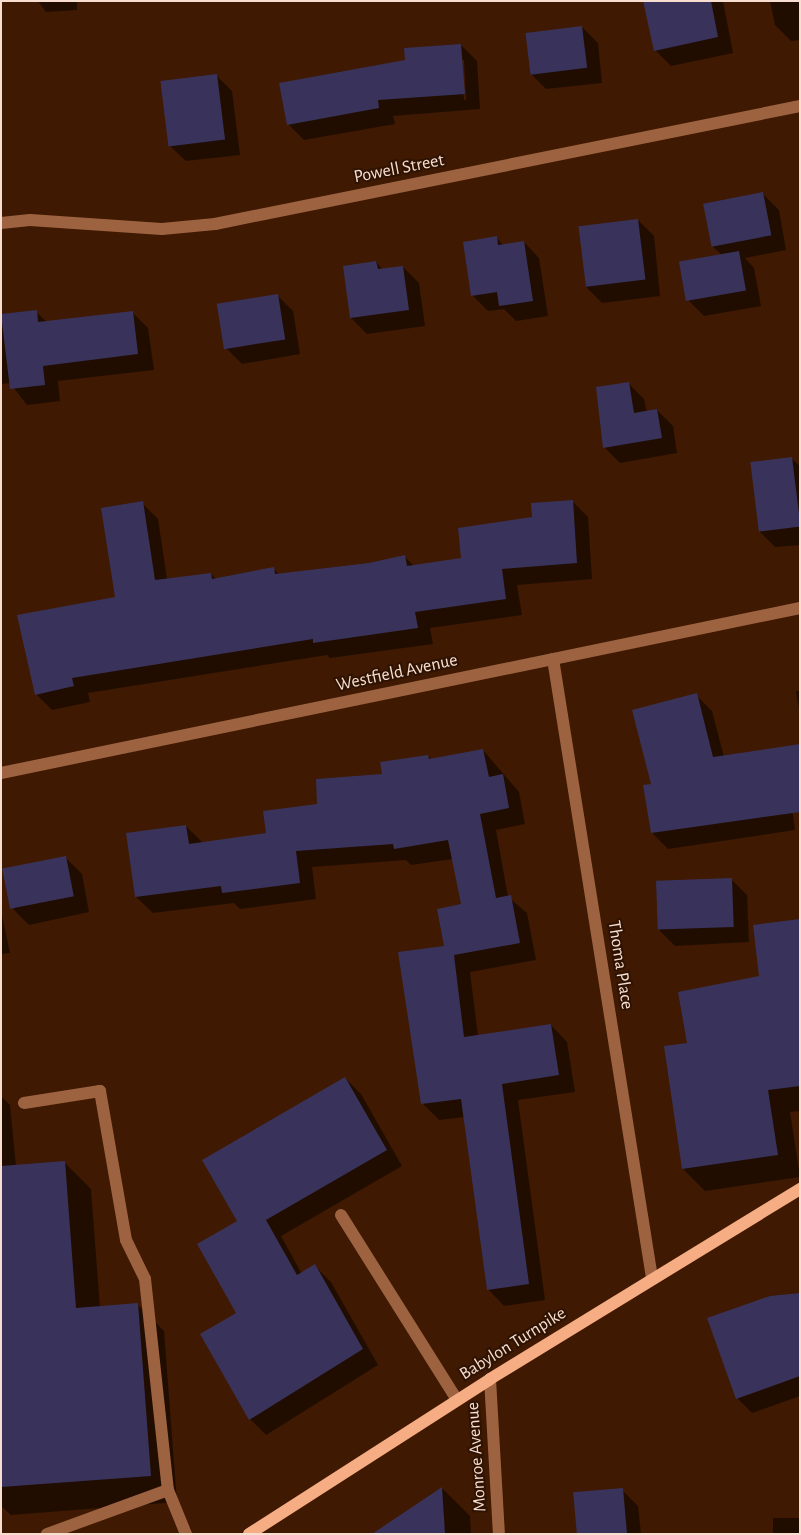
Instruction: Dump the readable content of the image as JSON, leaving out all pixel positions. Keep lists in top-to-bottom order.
{
  "streets": {
    "main road": ["Babylon Turnpike"],
    "street": [
      "Powell Street",
      "Westfield Avenue",
      "Thoma Place",
      "Monroe Avenue"
    ]
  },
  "crossings": [
    ["Westfield Avenue", "Thoma Place"],
    ["Thoma Place", "Babylon Turnpike"],
    ["Babylon Turnpike", "Monroe Avenue"]
  ]
}
